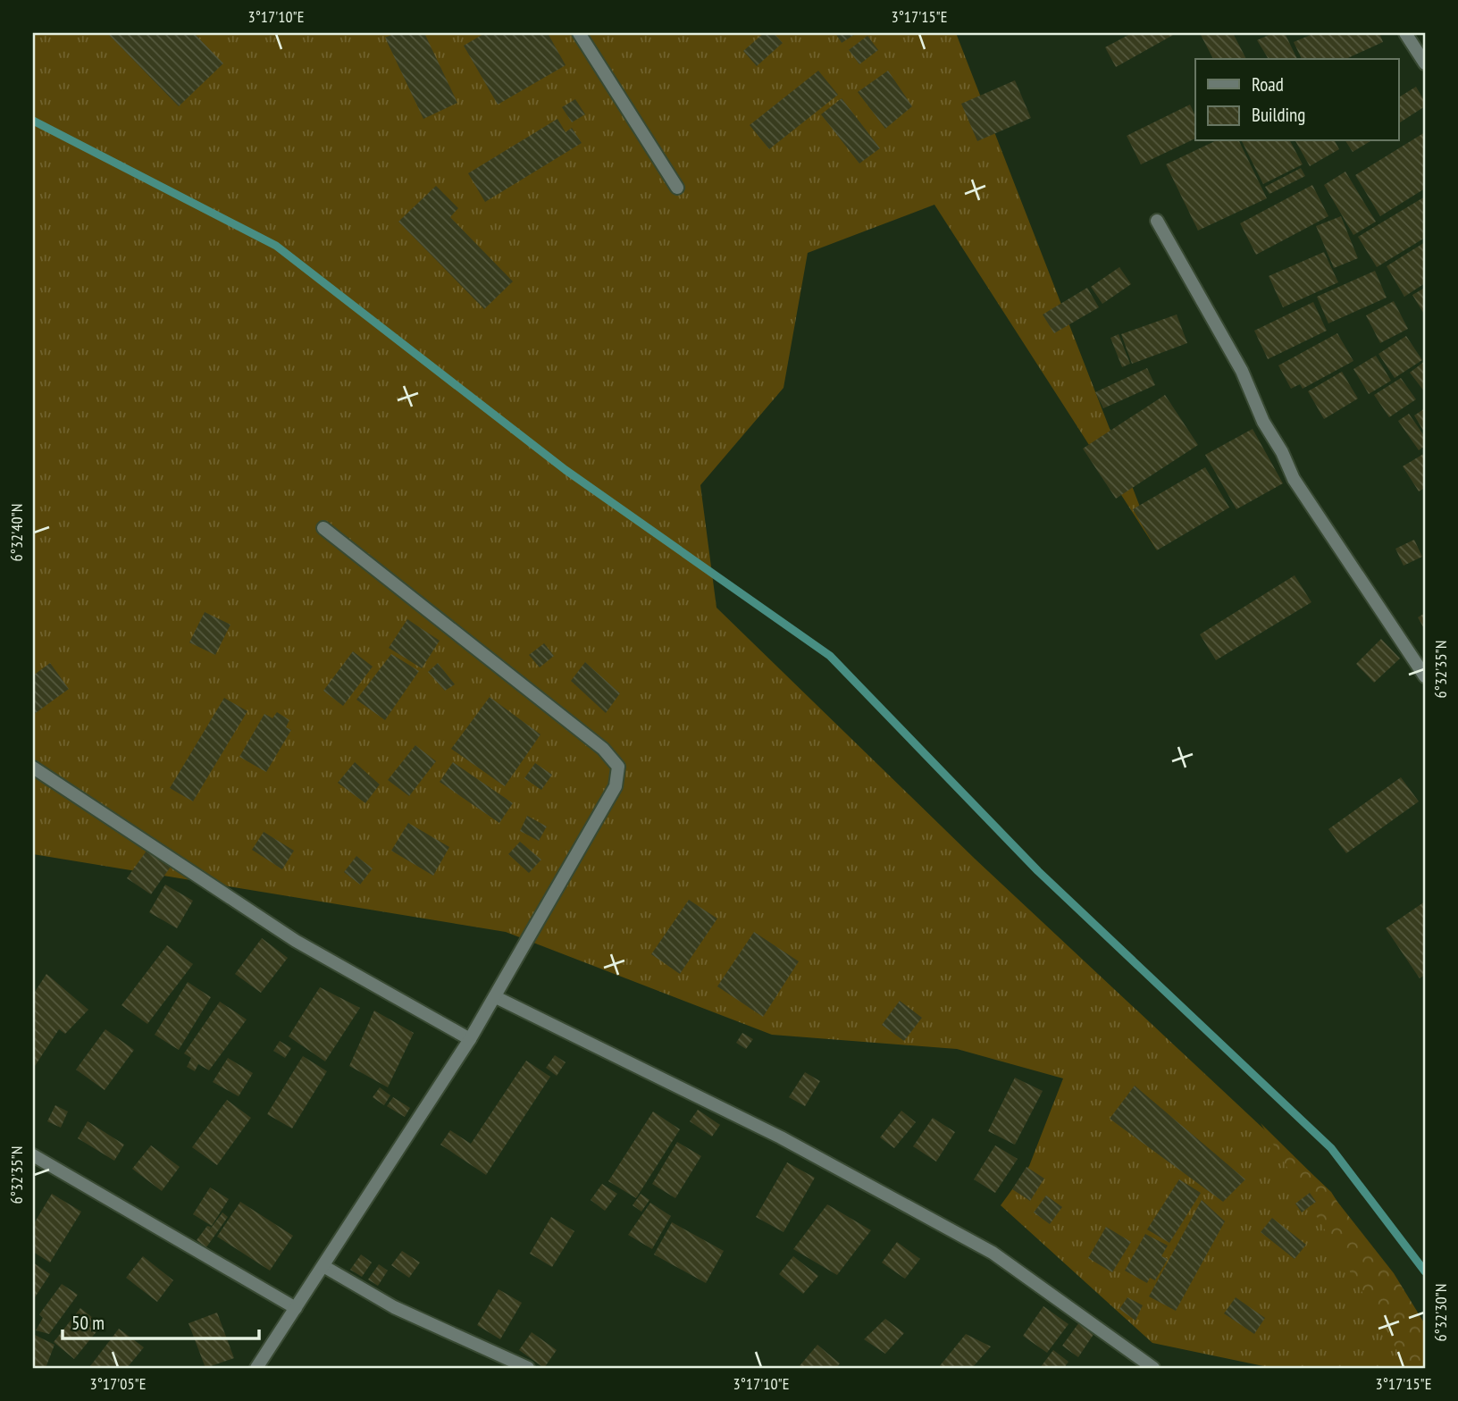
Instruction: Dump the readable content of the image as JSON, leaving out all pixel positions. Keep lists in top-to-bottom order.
{
  "legend": ["Road", "Building"],
  "scale_bar": "50 m",
  "coordinates": [
    "3°17'10\"E",
    "3°17'15\"E",
    "6°32'40\"N",
    "6°32'35\"N",
    "6°32'30\"N",
    "3°17'05\"E"
  ]
}
